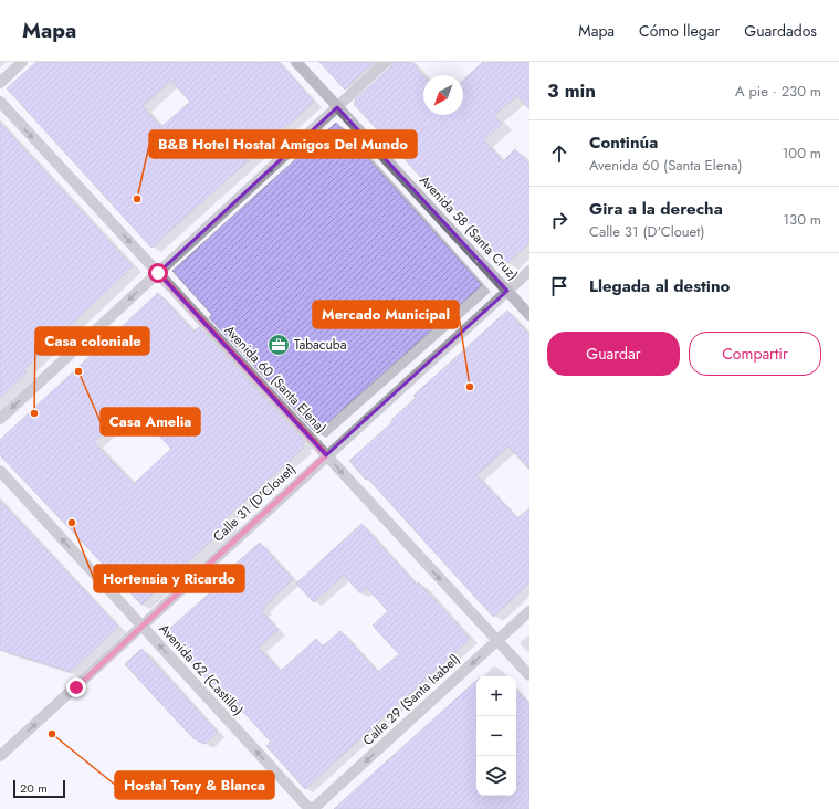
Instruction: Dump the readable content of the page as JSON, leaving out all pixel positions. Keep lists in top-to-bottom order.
{
  "streets": {
    "main road": ["Avenida 58 (Santa Cruz)"],
    "street": [
      "Avenida 60 (Santa Elena)",
      "Calle 31 (D'Clouet)",
      "Avenida 62 (Castillo)",
      "Calle 29 (Santa Isabel)"
    ]
  },
  "crossings": [
    ["Avenida 58 (Santa Cruz)", "Calle 31 (D'Clouet)"],
    ["Avenida 60 (Santa Elena)", "Calle 31 (D'Clouet)"],
    ["Avenida 60 (Santa Elena)", "Calle 29 (Santa Isabel)"],
    ["Calle 31 (D'Clouet)", "Avenida 62 (Castillo)"]
  ],
  "one_way": [
    "Avenida 58 (Santa Cruz)",
    "Avenida 60 (Santa Elena)",
    "Calle 31 (D'Clouet)",
    "Avenida 62 (Castillo)",
    "Calle 29 (Santa Isabel)"
  ],
  "places": {
    "other": [
      "B&B Hotel Hostal Amigos Del Mundo",
      "Casa Amelia",
      "Mercado Municipal",
      "Casa coloniale",
      "Hortensia y Ricardo",
      "Hostal Tony & Blanca"
    ],
    "office": ["Tabacuba"]
  },
  "scale_bar": "20 m",
  "north": "bottom left",
  "page": {
    "header": "Mapa",
    "nav": ["Mapa", "Cómo llegar", "Guardados"],
    "heading": ["3 min", "A pie · 230 m"],
    "list": [
      ["Continúa", "Avenida 60 (Santa Elena)", "100 m"],
      ["Gira a la derecha", "Calle 31 (D'Clouet)", "130 m"],
      "Llegada al destino"
    ],
    "buttons": ["Guardar", "Compartir"],
    "map_buttons": ["+", "−"],
    "scale": "20 m"
  }
}
